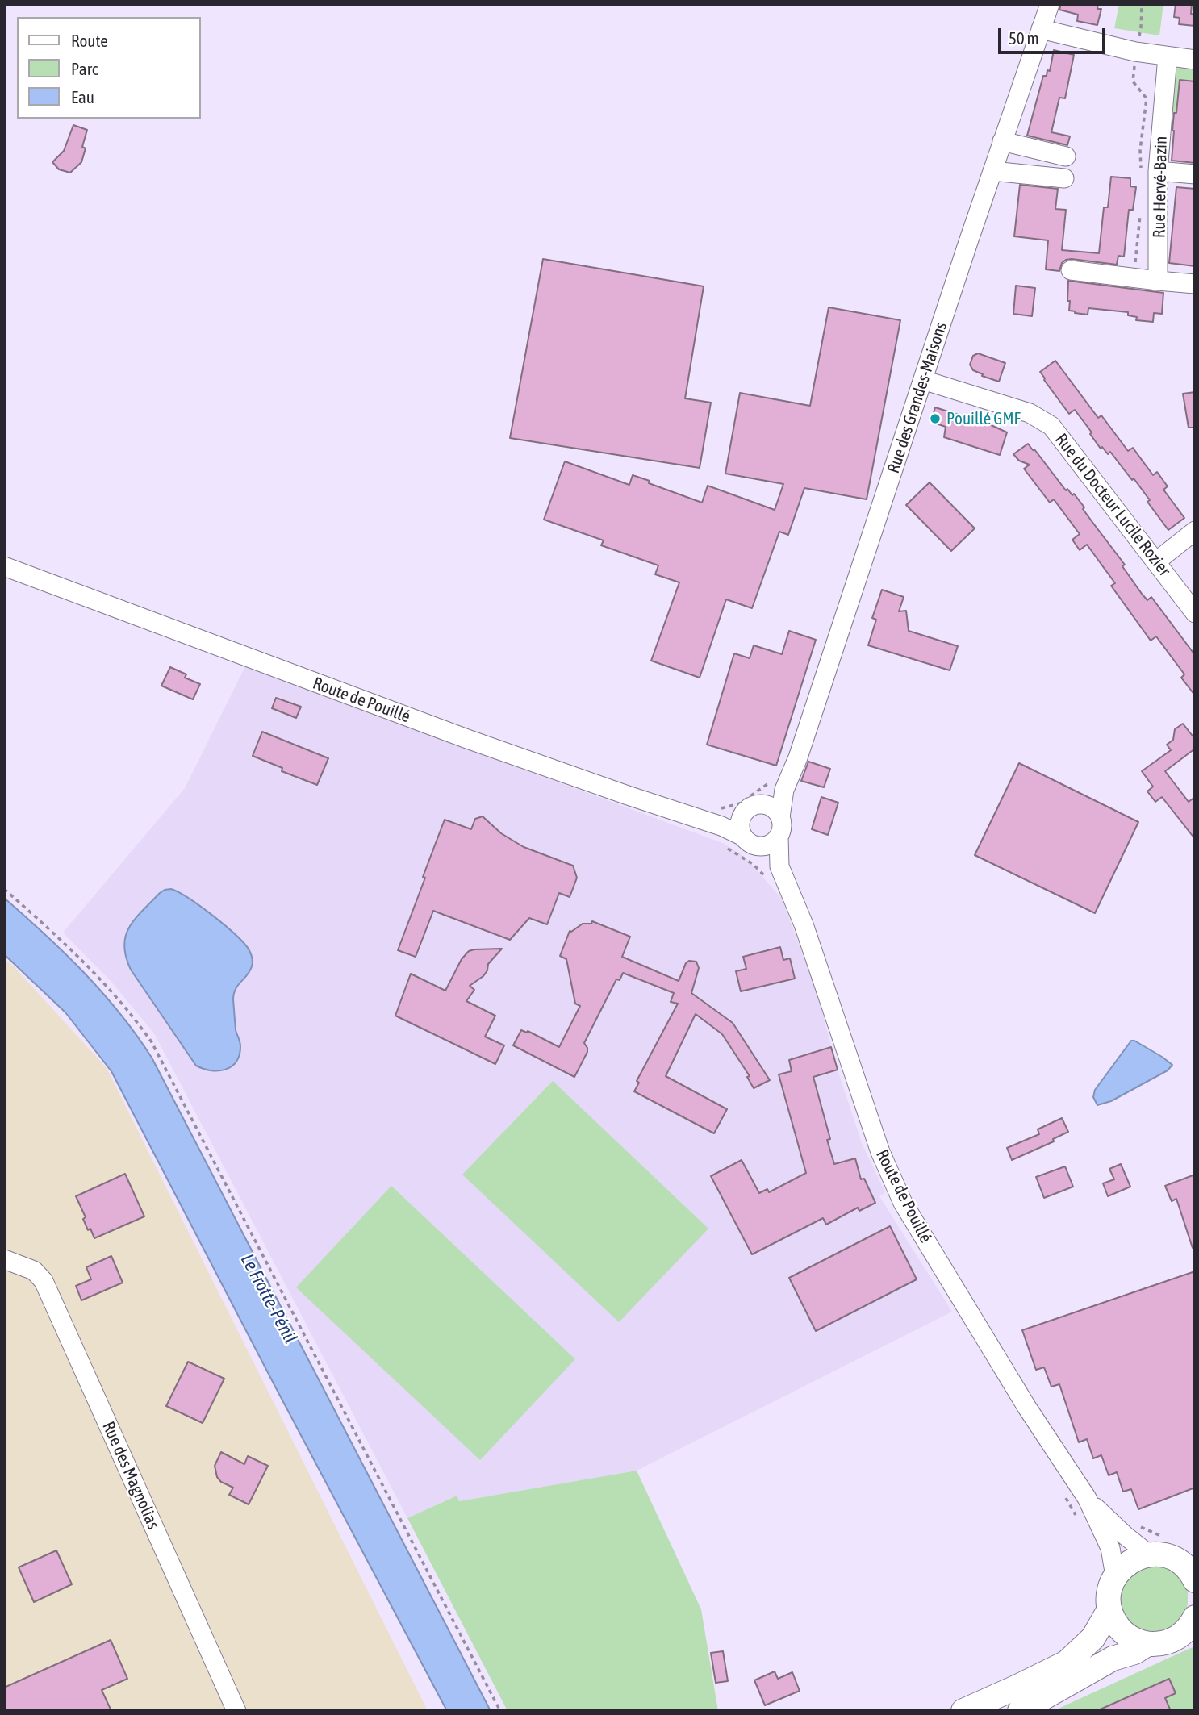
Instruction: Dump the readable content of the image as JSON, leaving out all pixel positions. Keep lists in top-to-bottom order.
{
  "streets": {
    "street": [
      "Rue Hervé-Bazin",
      "Rue des Grandes-Maisons",
      "Rue du Docteur Lucile Rozier",
      "Route de Pouillé",
      "Rue des Magnolias"
    ]
  },
  "crossings": [
    ["Rue des Grandes-Maisons", "Rue du Docteur Lucile Rozier"],
    ["Rue des Grandes-Maisons", "Route de Pouillé"]
  ],
  "water": ["Le Frotte-Pénil"],
  "places": ["Pouillé GMF"],
  "legend": ["Route", "Parc", "Eau"],
  "scale_bar": "50 m"
}
